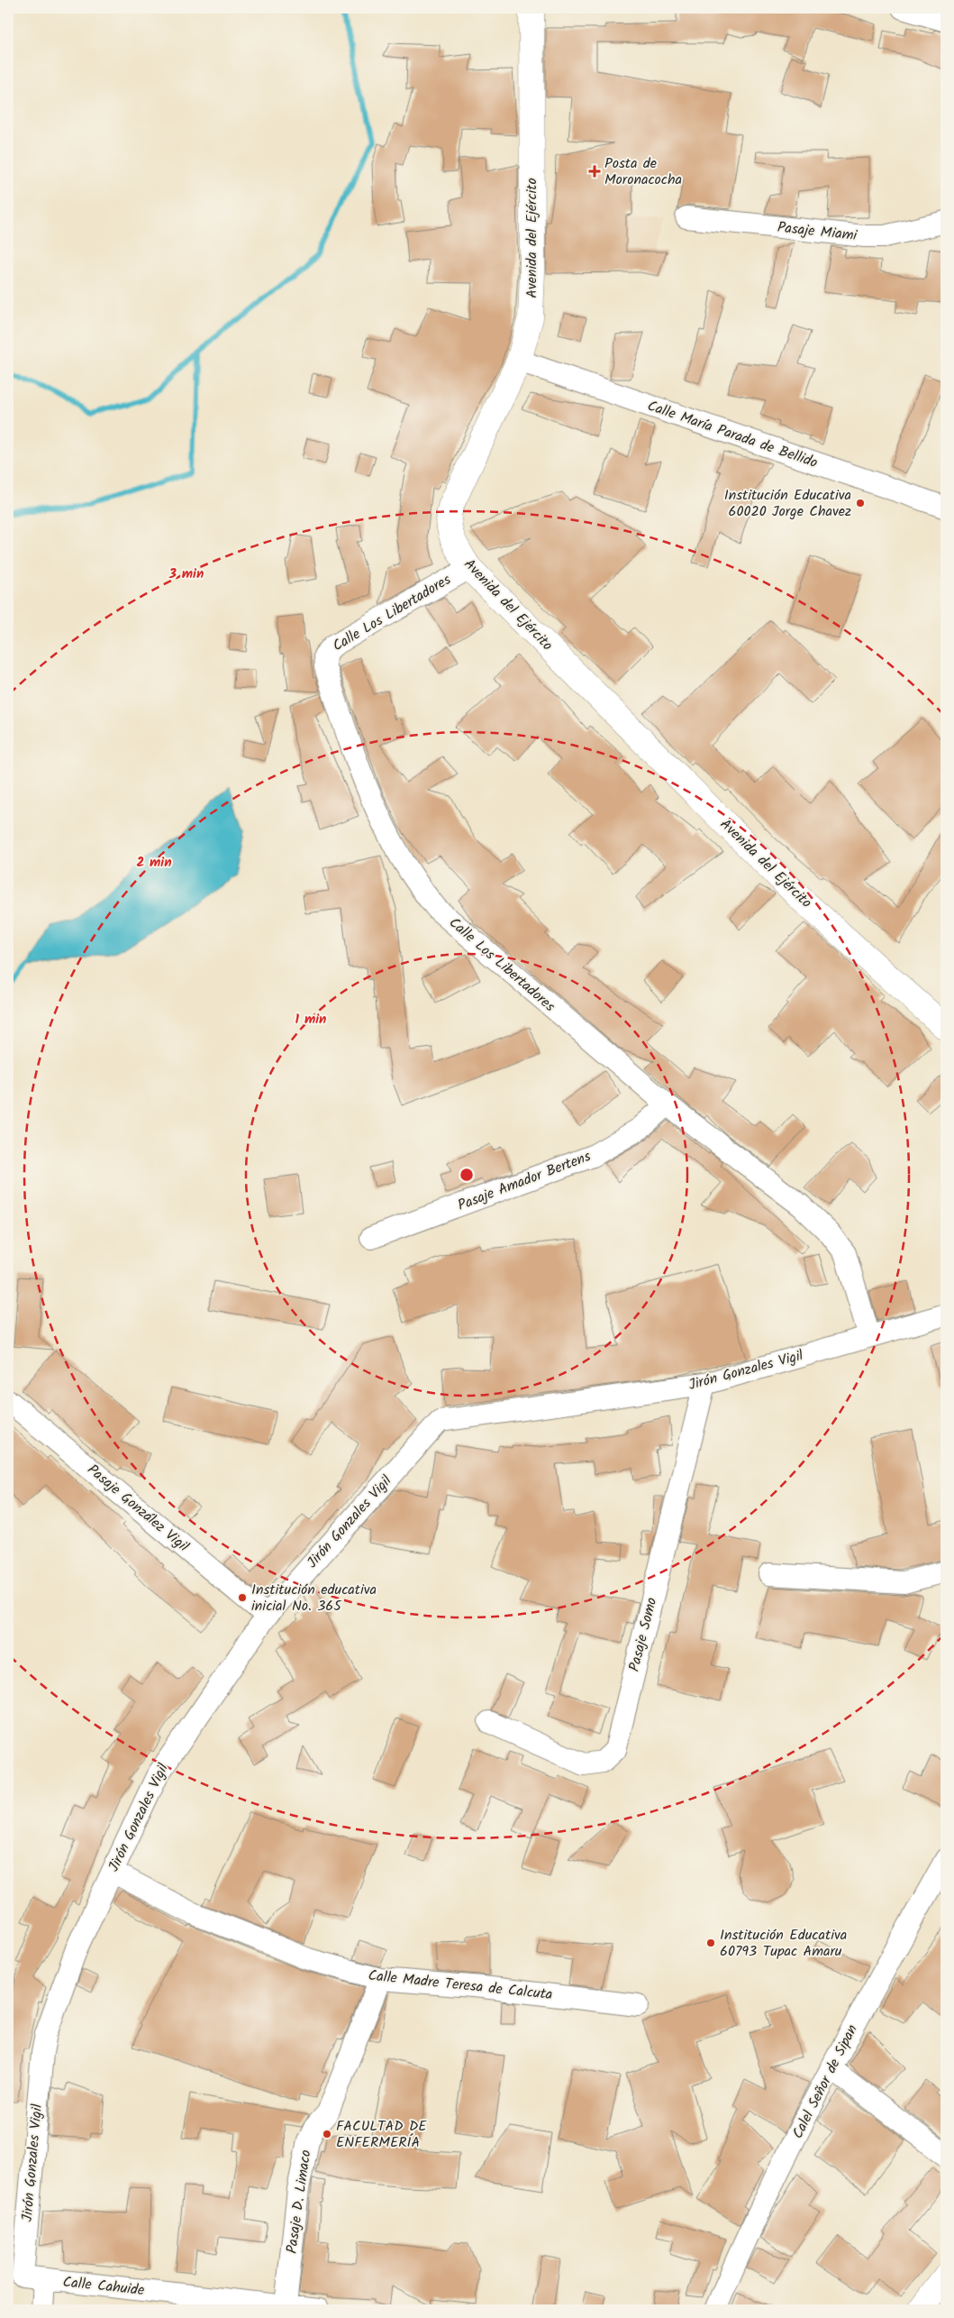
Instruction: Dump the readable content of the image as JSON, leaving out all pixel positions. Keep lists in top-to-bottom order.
{
  "streets": {
    "main road": ["Avenida del Ejército"],
    "street": [
      "Pasaje Miami",
      "Calle María Parada de Bellido",
      "Calle Los Libertadores",
      "Pasaje Amador Bertens",
      "Jirón Gonzales Vigil",
      "Pasaje González Vigil",
      "Pasaje Somo",
      "Calle Madre Teresa de Calcuta",
      "Calel Señor de Sipan",
      "Pasaje D. Limaco",
      "Calle Cahuide"
    ]
  },
  "crossings": [
    ["Avenida del Ejército", "Calle María Parada de Bellido"],
    ["Avenida del Ejército", "Calle Los Libertadores"],
    ["Calle Los Libertadores", "Pasaje Amador Bertens"],
    ["Calle Los Libertadores", "Jirón Gonzales Vigil"],
    ["Jirón Gonzales Vigil", "Pasaje González Vigil"],
    ["Jirón Gonzales Vigil", "Pasaje Somo"],
    ["Jirón Gonzales Vigil", "Calle Madre Teresa de Calcuta"],
    ["Jirón Gonzales Vigil", "Calle Cahuide"],
    ["Calle Madre Teresa de Calcuta", "Pasaje D. Limaco"],
    ["Pasaje D. Limaco", "Calle Cahuide"]
  ],
  "places": {
    "health": ["Posta de Moronacocha"],
    "other": [
      "Institución Educativa 60020 Jorge Chavez",
      "Institución educativa inicial No. 365",
      "Institución Educativa 60793 Tupac Amaru",
      "FACULTAD DE ENFERMERÍA"
    ]
  },
  "rings": ["3 min", "2 min", "1 min"]
}
